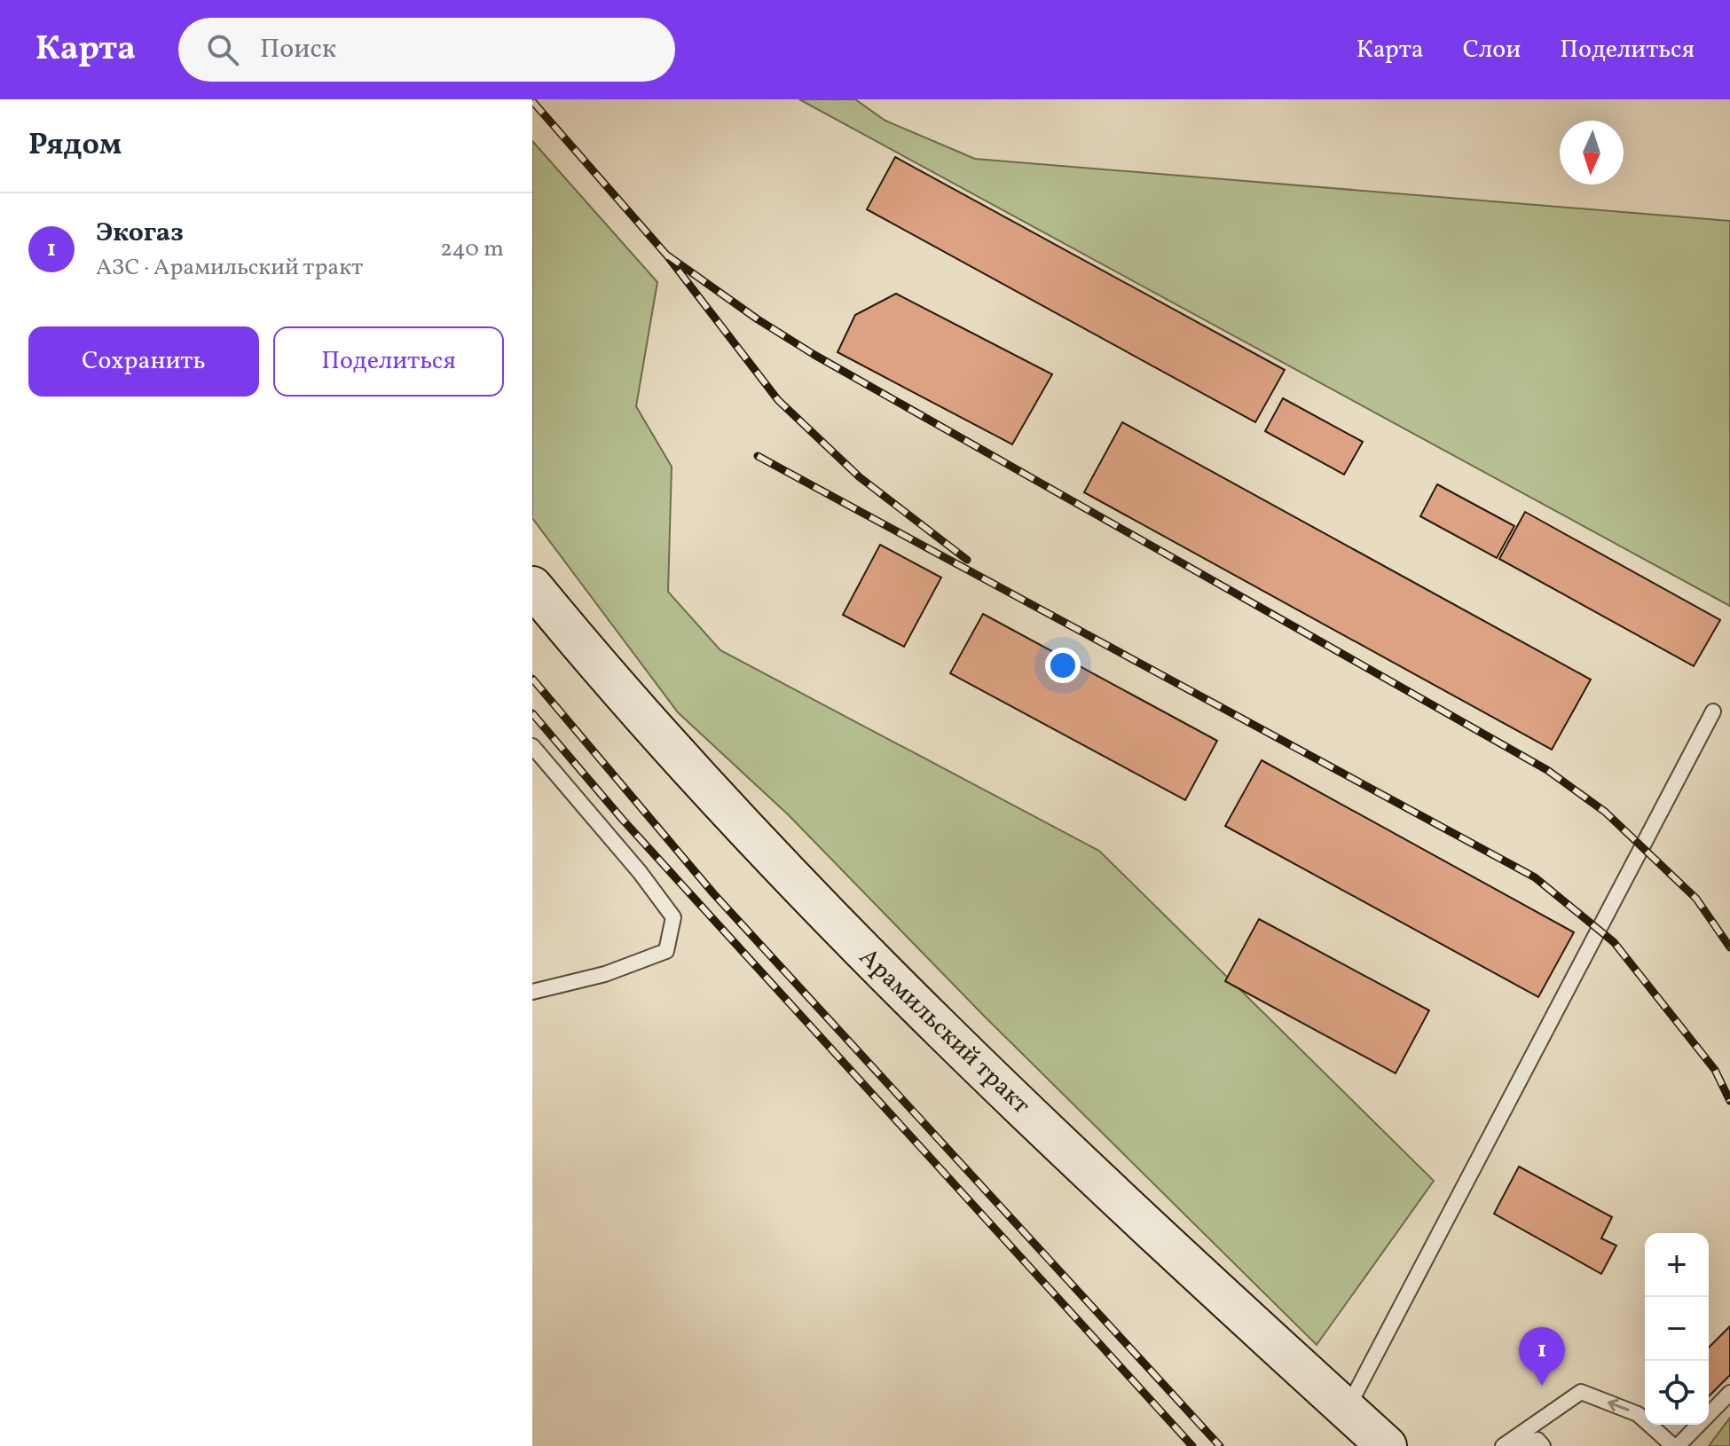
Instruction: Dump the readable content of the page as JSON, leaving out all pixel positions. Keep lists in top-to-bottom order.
{
  "streets": {
    "main road": ["Арамильский тракт"]
  },
  "north": "bottom",
  "page": {
    "header": "Карта",
    "search": "Поиск",
    "nav": ["Карта", "Слои", "Поделиться"],
    "heading": "Рядом",
    "list": [
      {
        "mark": "1",
        "name": "Экогаз",
        "note": "АЗС · Арамильский тракт",
        "value": "240 m"
      }
    ],
    "buttons": ["Сохранить", "Поделиться"],
    "map_buttons": ["+", "−"],
    "pins": "1"
  }
}
